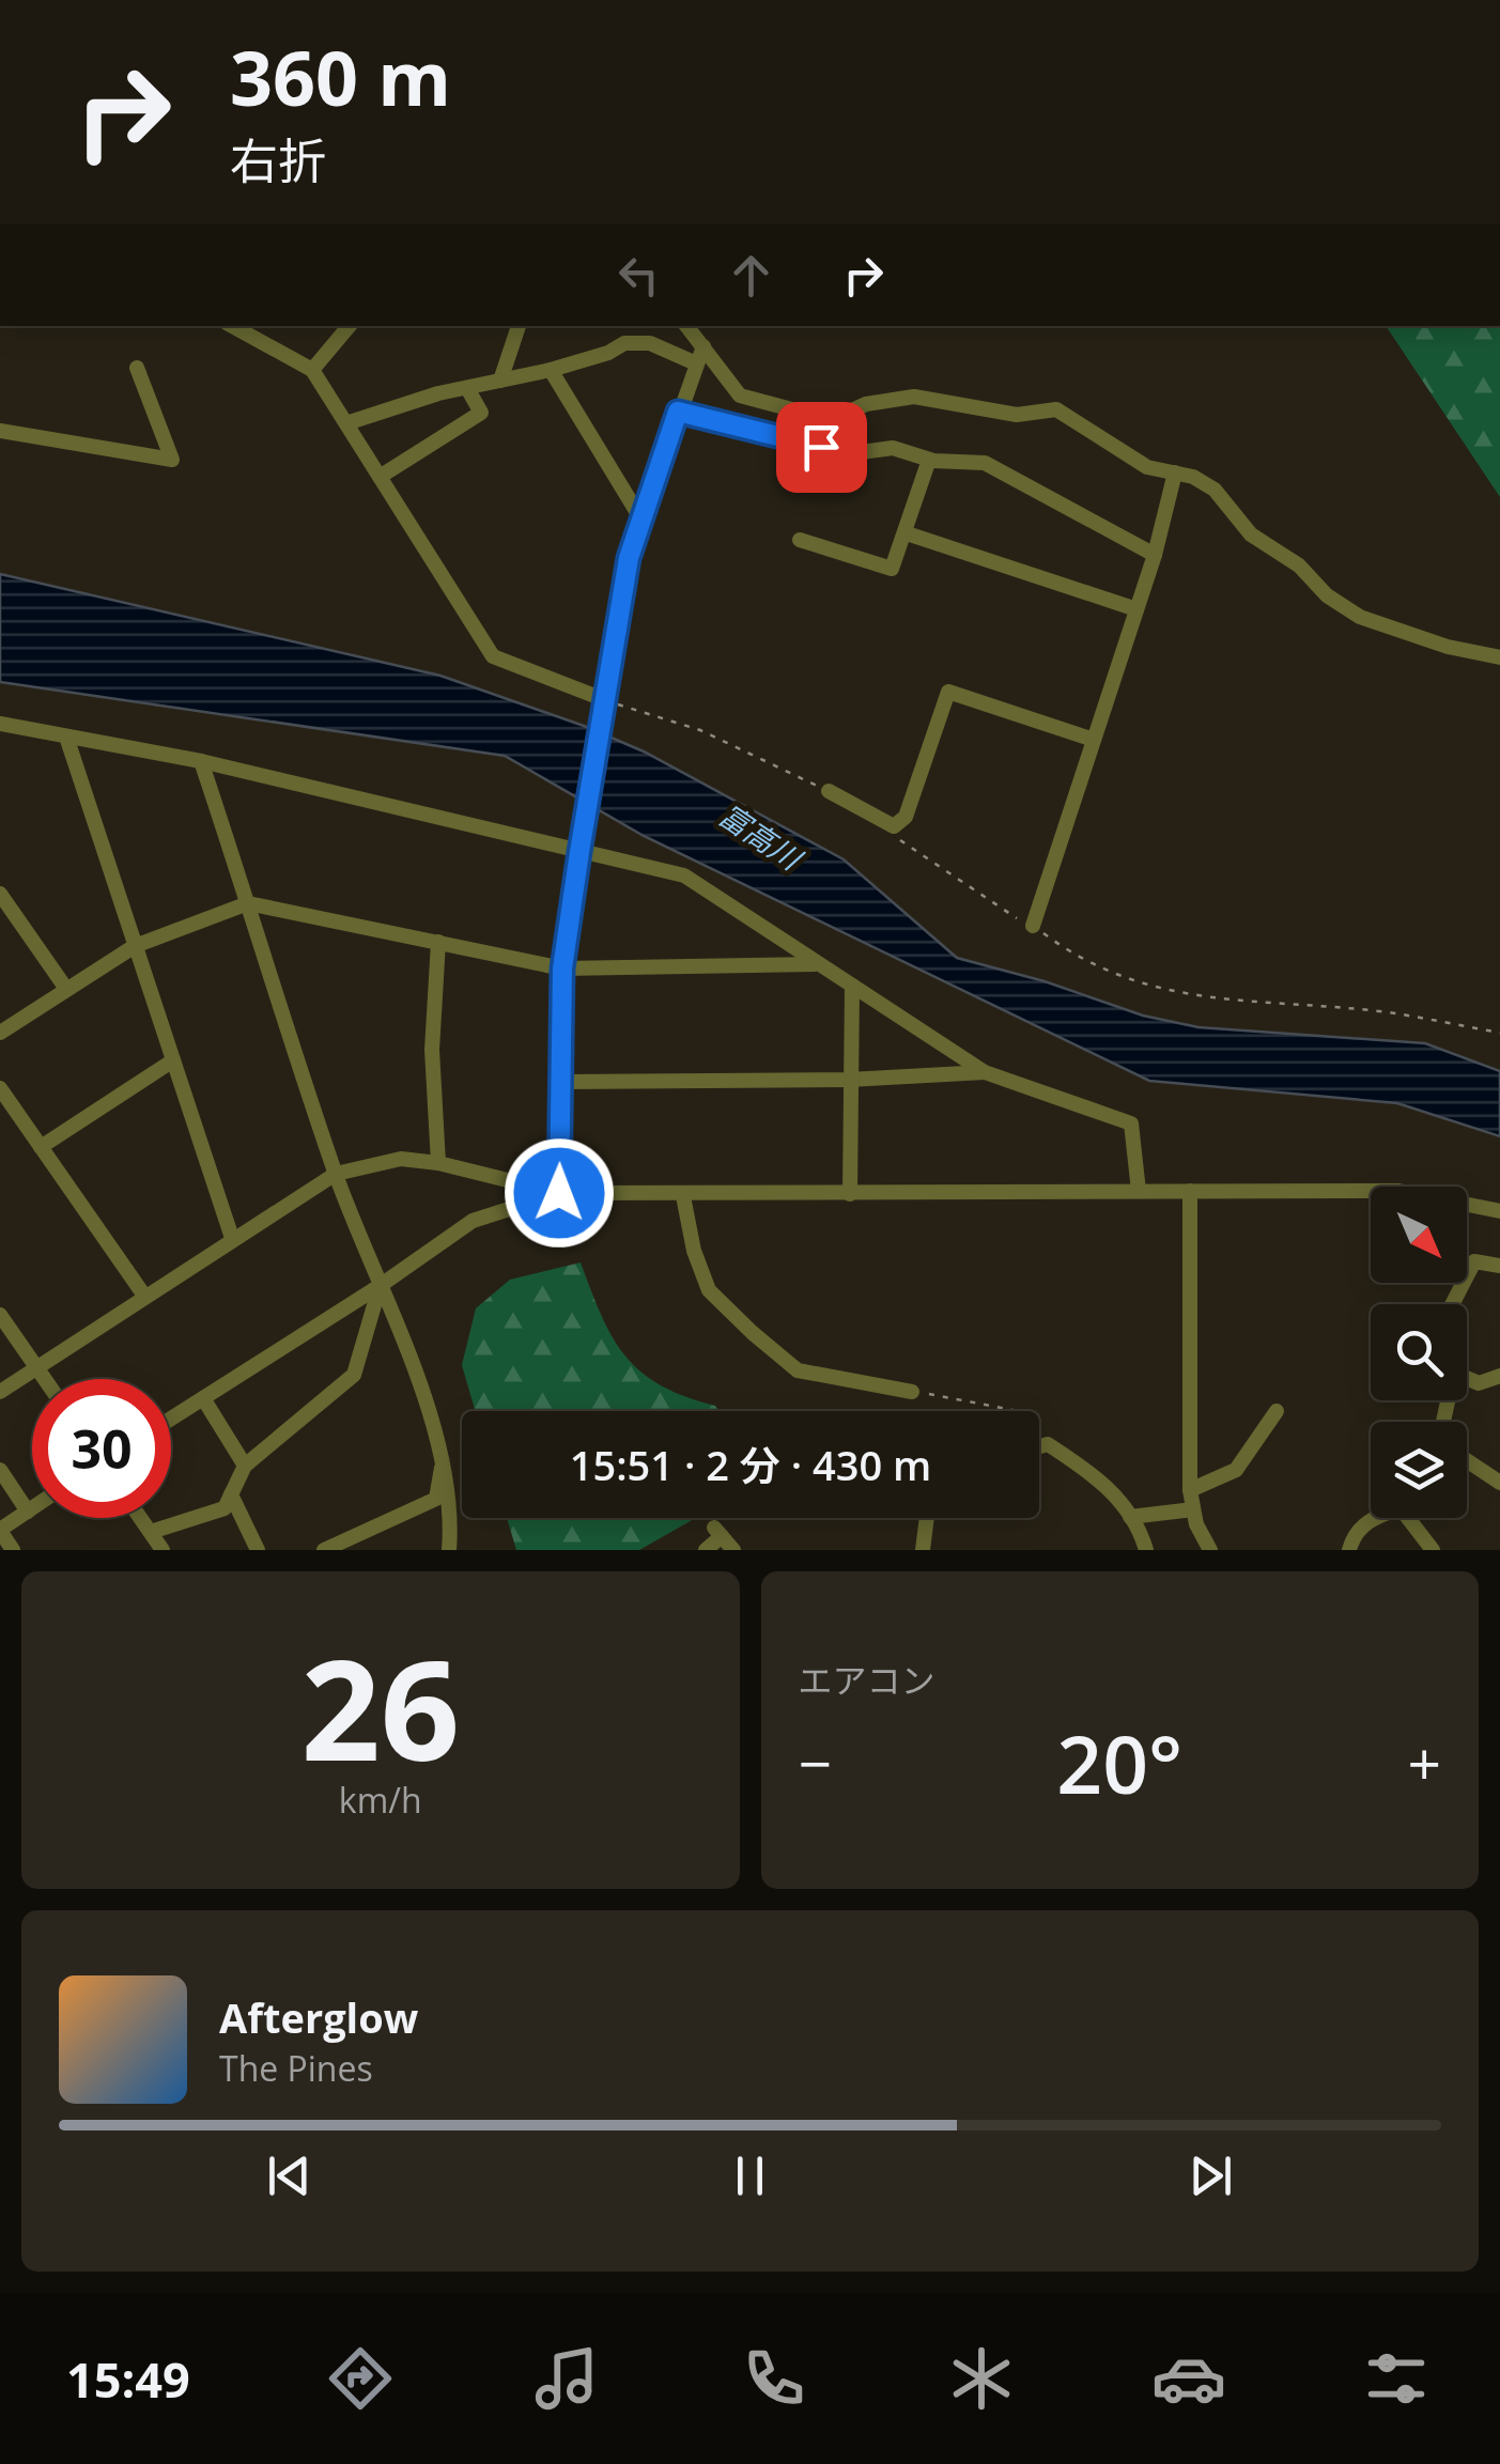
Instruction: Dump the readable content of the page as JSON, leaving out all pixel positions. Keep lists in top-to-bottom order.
{
  "water": ["富高川"],
  "north": "bottom right",
  "page": {
    "turn": ["360 m", "右折"],
    "limit": "30",
    "trip": "15:51 · 2 分 · 430 m",
    "tile": [
      ["26", "km/h"],
      "エアコン"
    ],
    "heat": ["−", "20°", "+"],
    "song": ["Afterglow", "The Pines"],
    "tabs": "15:49"
  }
}
